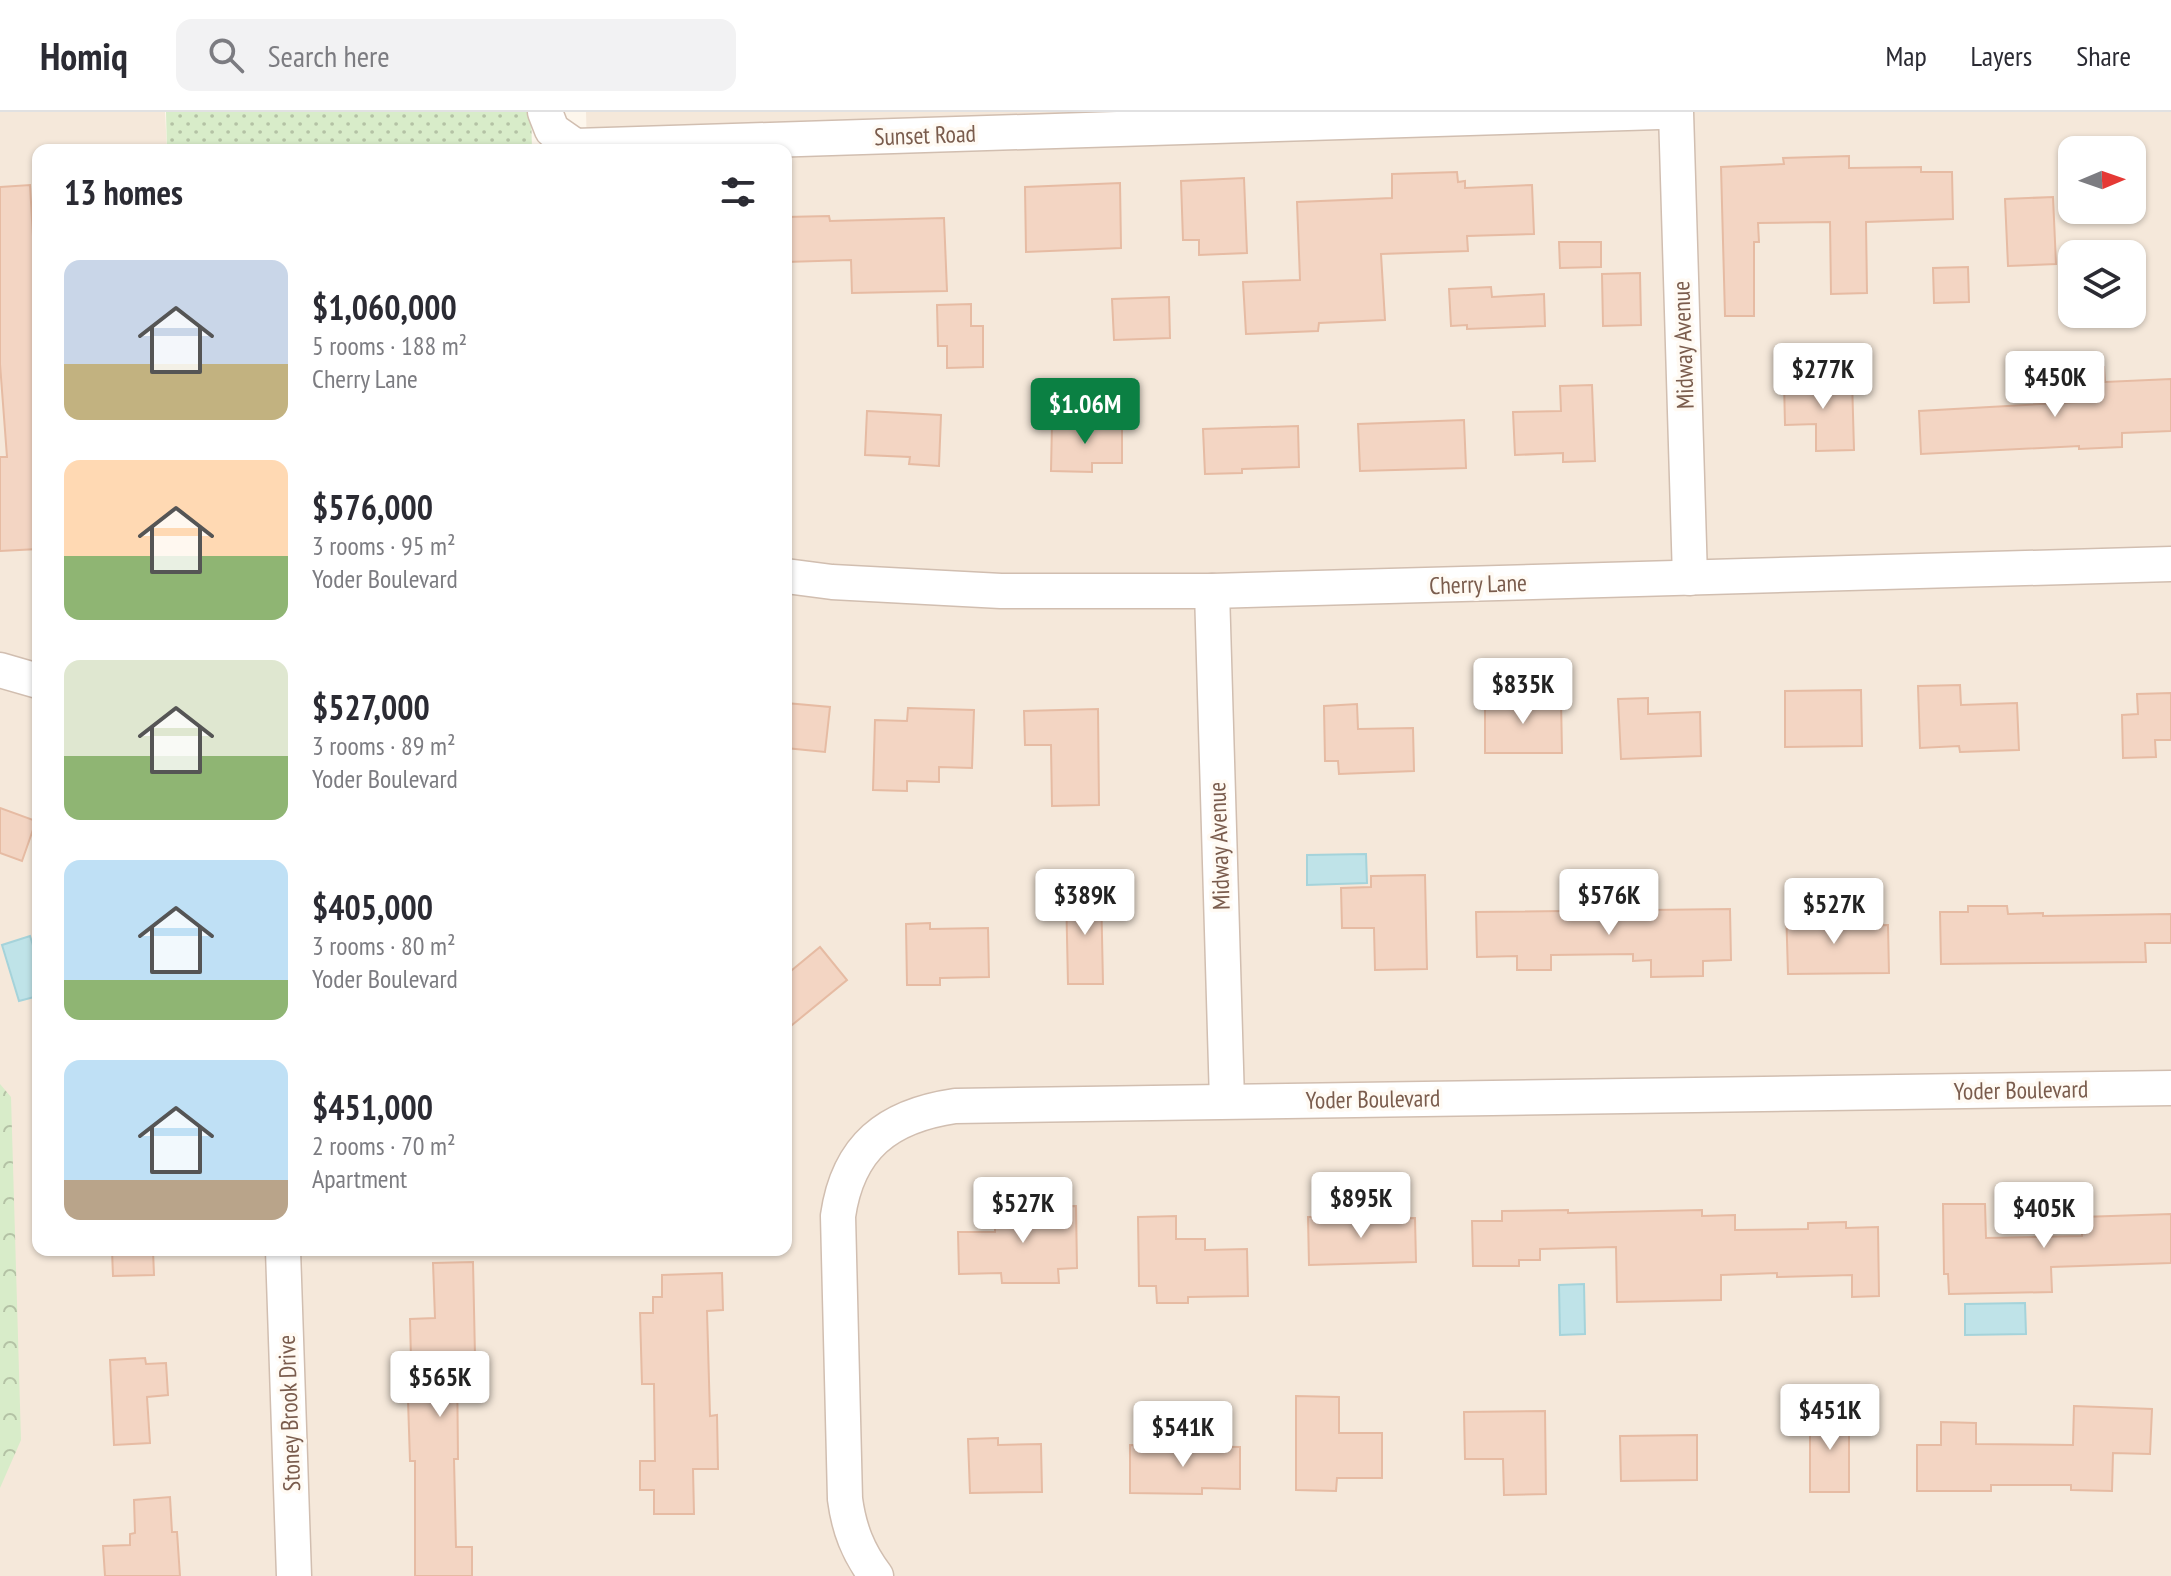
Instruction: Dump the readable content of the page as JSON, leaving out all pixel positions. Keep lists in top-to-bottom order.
{
  "streets": {
    "street": [
      "Sunset Road",
      "Midway Avenue",
      "Cherry Lane",
      "Yoder Boulevard",
      "Stoney Brook Drive"
    ]
  },
  "crossings": [
    ["Midway Avenue", "Cherry Lane"],
    ["Midway Avenue", "Yoder Boulevard"]
  ],
  "north": "right",
  "page": {
    "header": "Homiq",
    "search": "Search here",
    "nav": ["Map", "Layers", "Share"],
    "heading": "13 homes",
    "list": [
      {
        "name": "$1,060,000",
        "note": "5 rooms · 188 m² · Cherry Lane"
      },
      {
        "name": "$576,000",
        "note": "3 rooms · 95 m² · Yoder Boulevard"
      },
      {
        "name": "$527,000",
        "note": "3 rooms · 89 m² · Yoder Boulevard"
      },
      {
        "name": "$405,000",
        "note": "3 rooms · 80 m² · Yoder Boulevard"
      },
      {
        "name": "$451,000",
        "note": "2 rooms · 70 m² · Apartment"
      }
    ],
    "price": [
      "$277K",
      "$450K",
      "$1.06M",
      "$835K",
      "$389K",
      "$576K",
      "$527K",
      "$895K",
      "$527K",
      "$405K",
      "$565K",
      "$451K",
      "$541K"
    ]
  }
}
